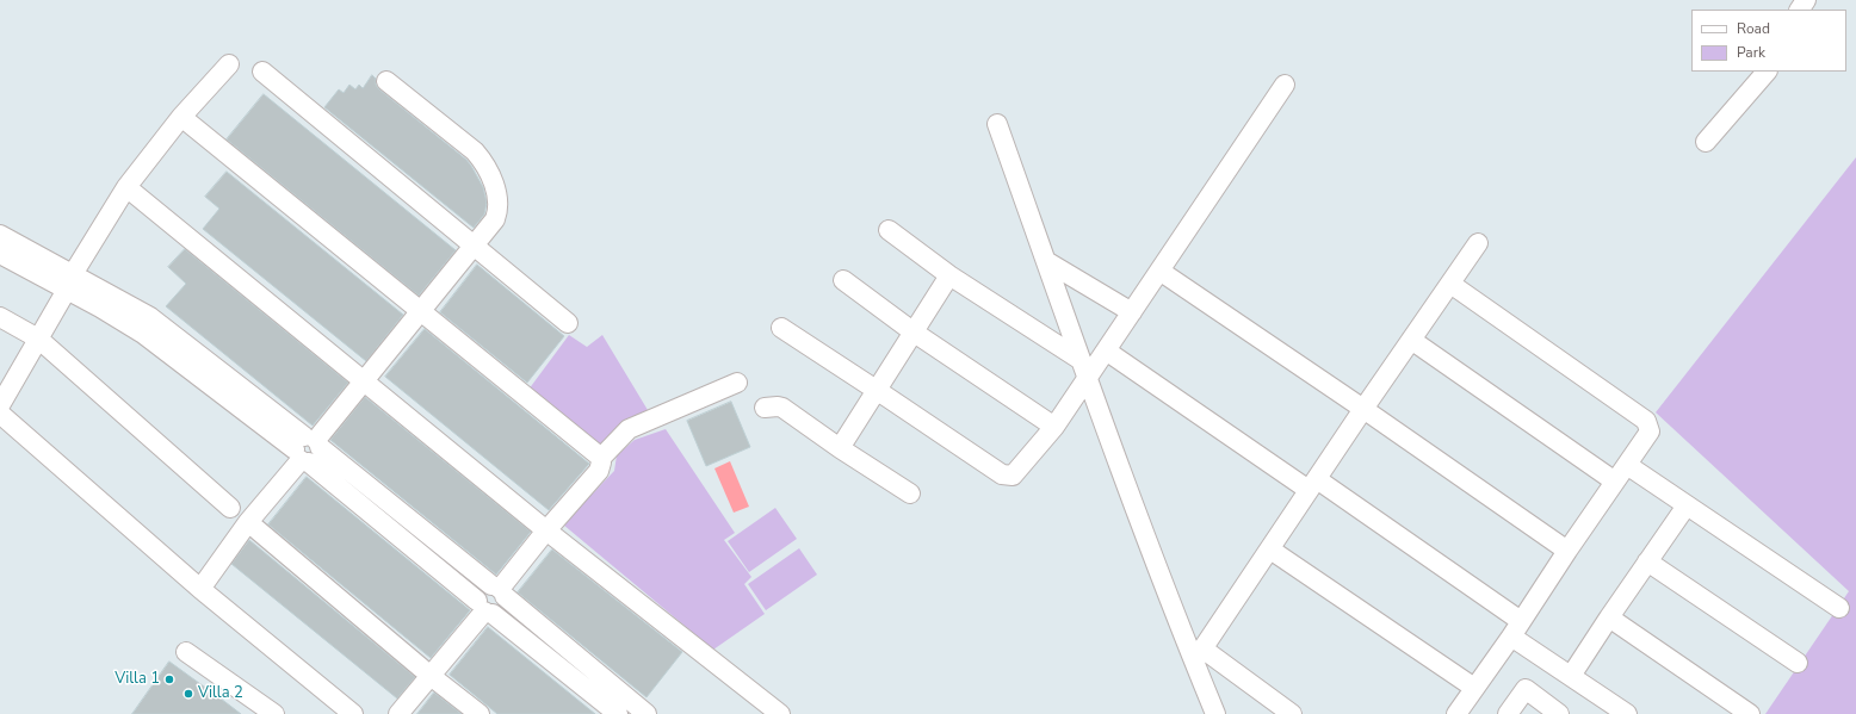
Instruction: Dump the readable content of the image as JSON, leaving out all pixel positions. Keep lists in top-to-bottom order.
{
  "places": ["Villa 1", "Villa 2"],
  "legend": ["Road", "Park"]
}
